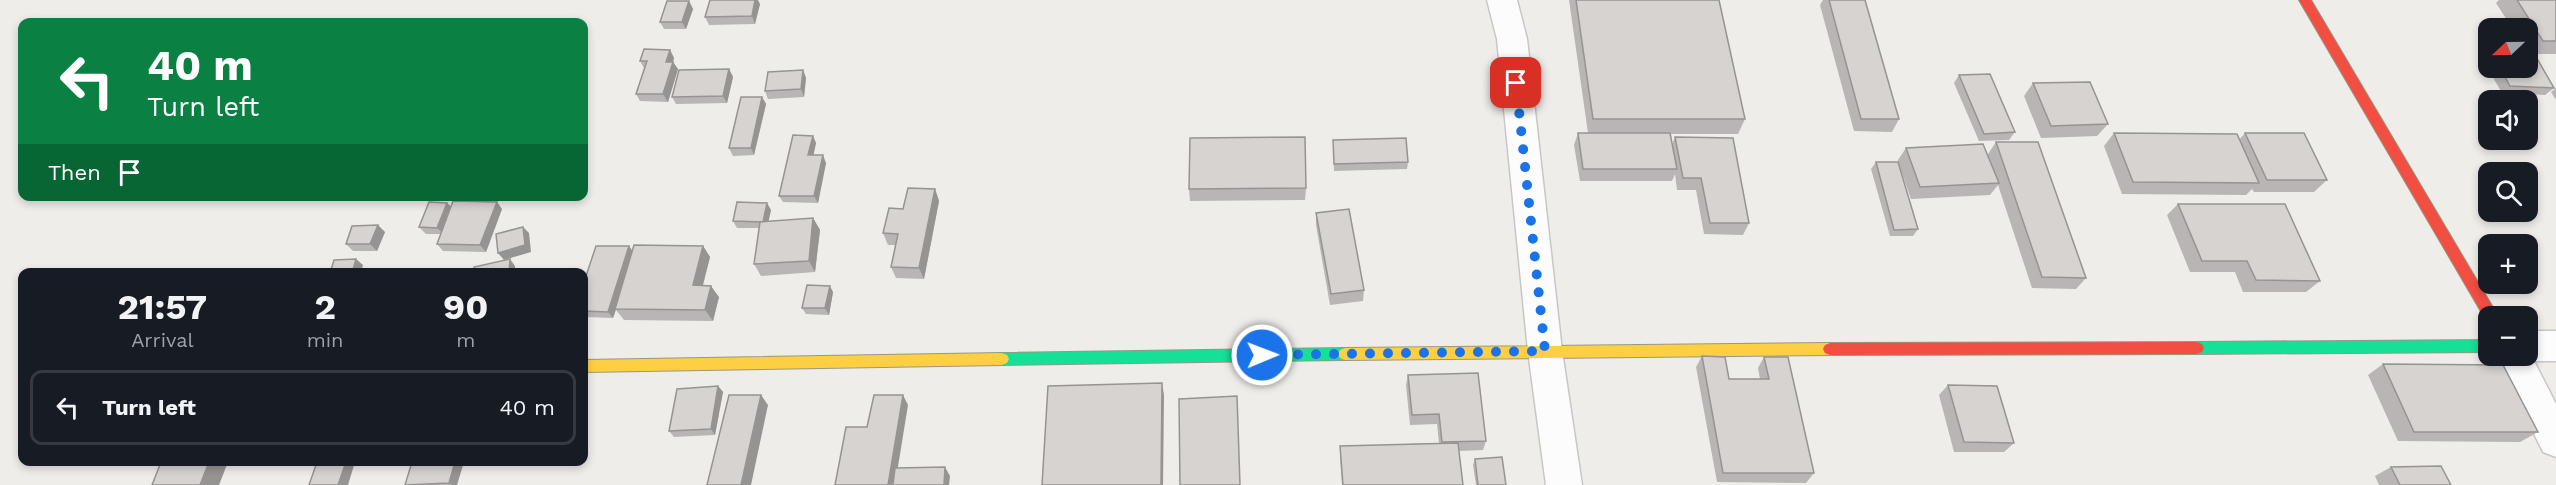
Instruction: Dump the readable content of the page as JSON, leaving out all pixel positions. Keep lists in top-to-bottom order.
{
  "north": "left",
  "page": {
    "map_buttons": ["+", "−"],
    "turn": ["40 m", "Turn left"],
    "then": "Then",
    "eta": [
      "21:57",
      "Arrival",
      "2",
      "min",
      "90",
      "m"
    ],
    "list": [
      {
        "name": "Turn left",
        "value": "40 m"
      }
    ]
  }
}
